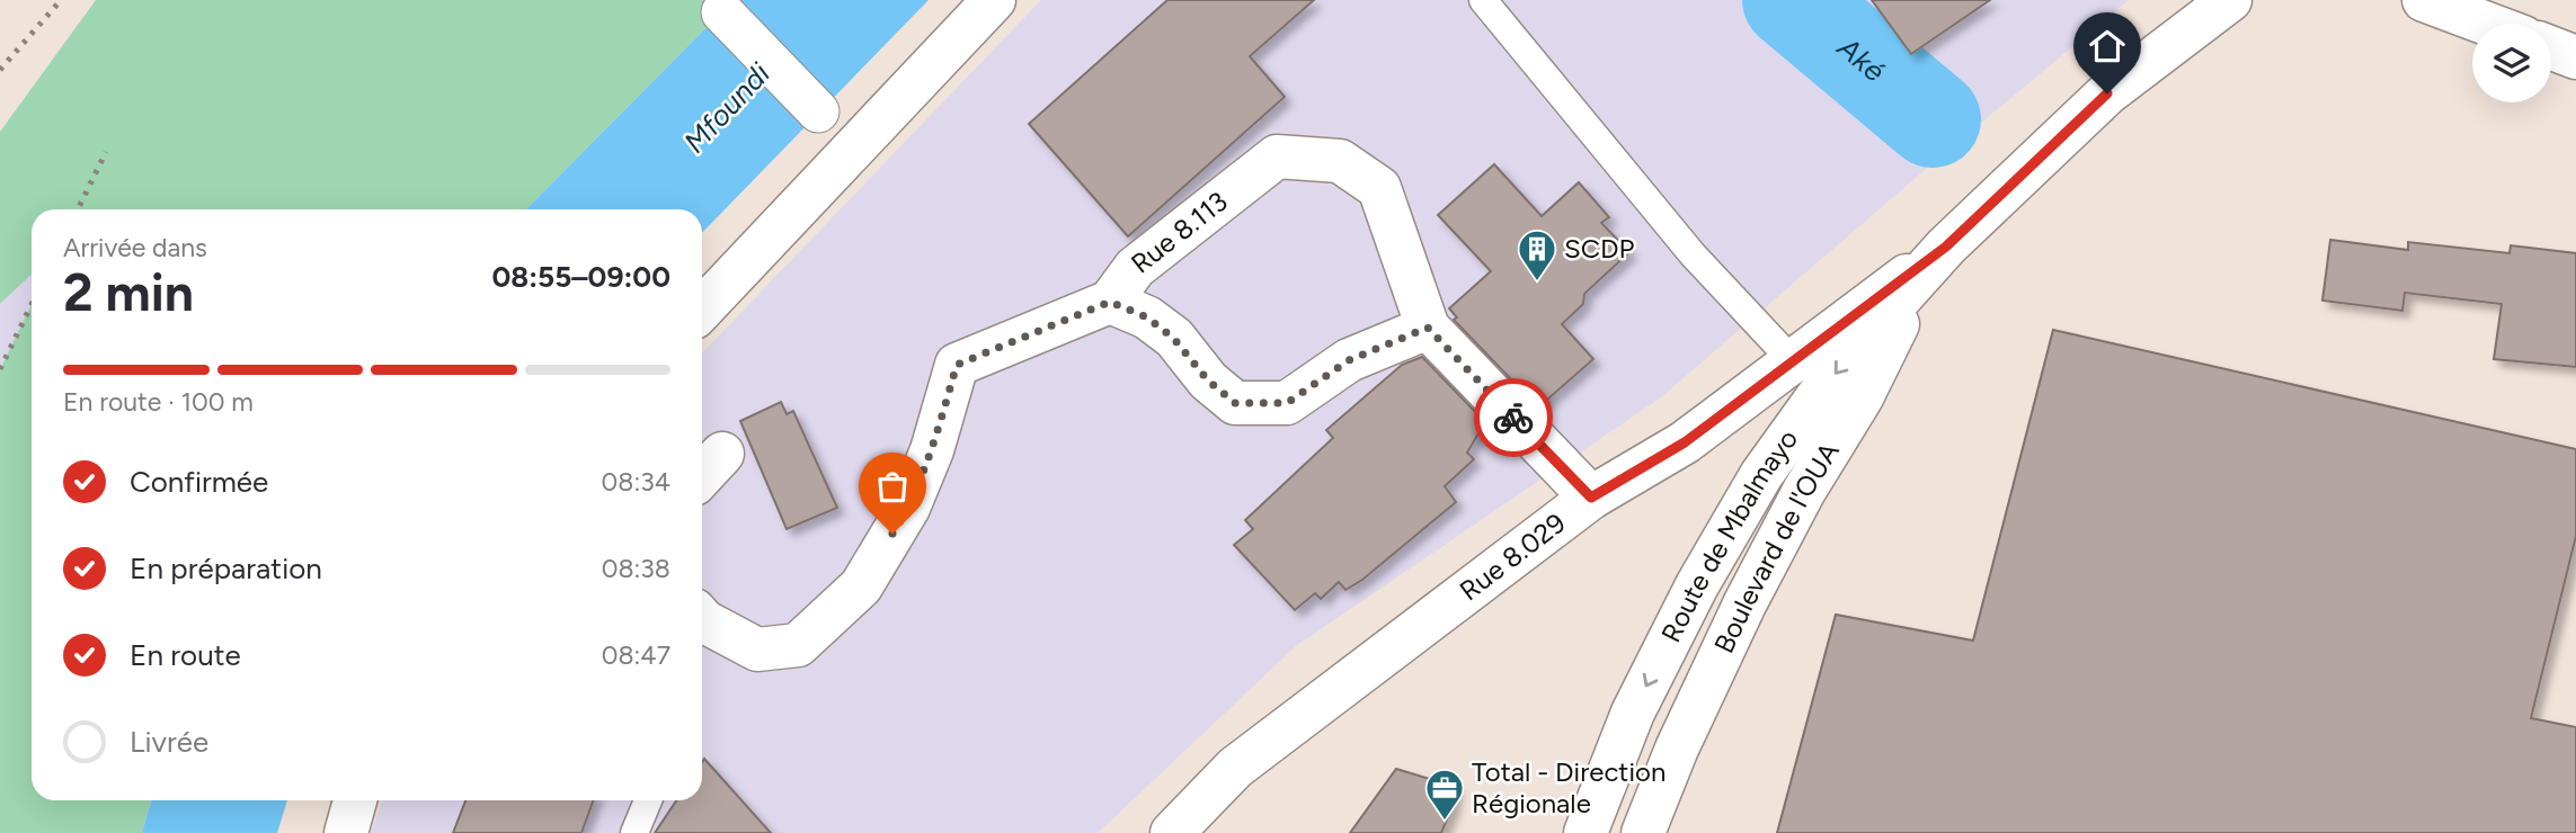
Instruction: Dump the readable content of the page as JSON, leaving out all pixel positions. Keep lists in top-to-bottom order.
{
  "streets": {
    "main road": [
      "Rue 8.113",
      "Route de Mbalmayo",
      "Boulevard de l'OUA",
      "Rue 8.029"
    ]
  },
  "crossings": [
    ["Rue 8.113", "Rue 8.029"],
    ["Route de Mbalmayo", "Boulevard de l'OUA"],
    ["Route de Mbalmayo", "Rue 8.029"],
    ["Boulevard de l'OUA", "Rue 8.029"]
  ],
  "one_way": ["Route de Mbalmayo"],
  "water": ["Aké", "Mfoundi"],
  "places": {
    "building": ["SCDP"],
    "office": ["Total - Direction Régionale"]
  },
  "page": {
    "heading": ["2 min", "Arrivée dans", "08:55–09:00"],
    "bar": "En route · 100 m",
    "list": [
      ["Confirmée", "08:34"],
      ["En préparation", "08:38"],
      ["En route", "08:47"],
      "Livrée"
    ]
  }
}
